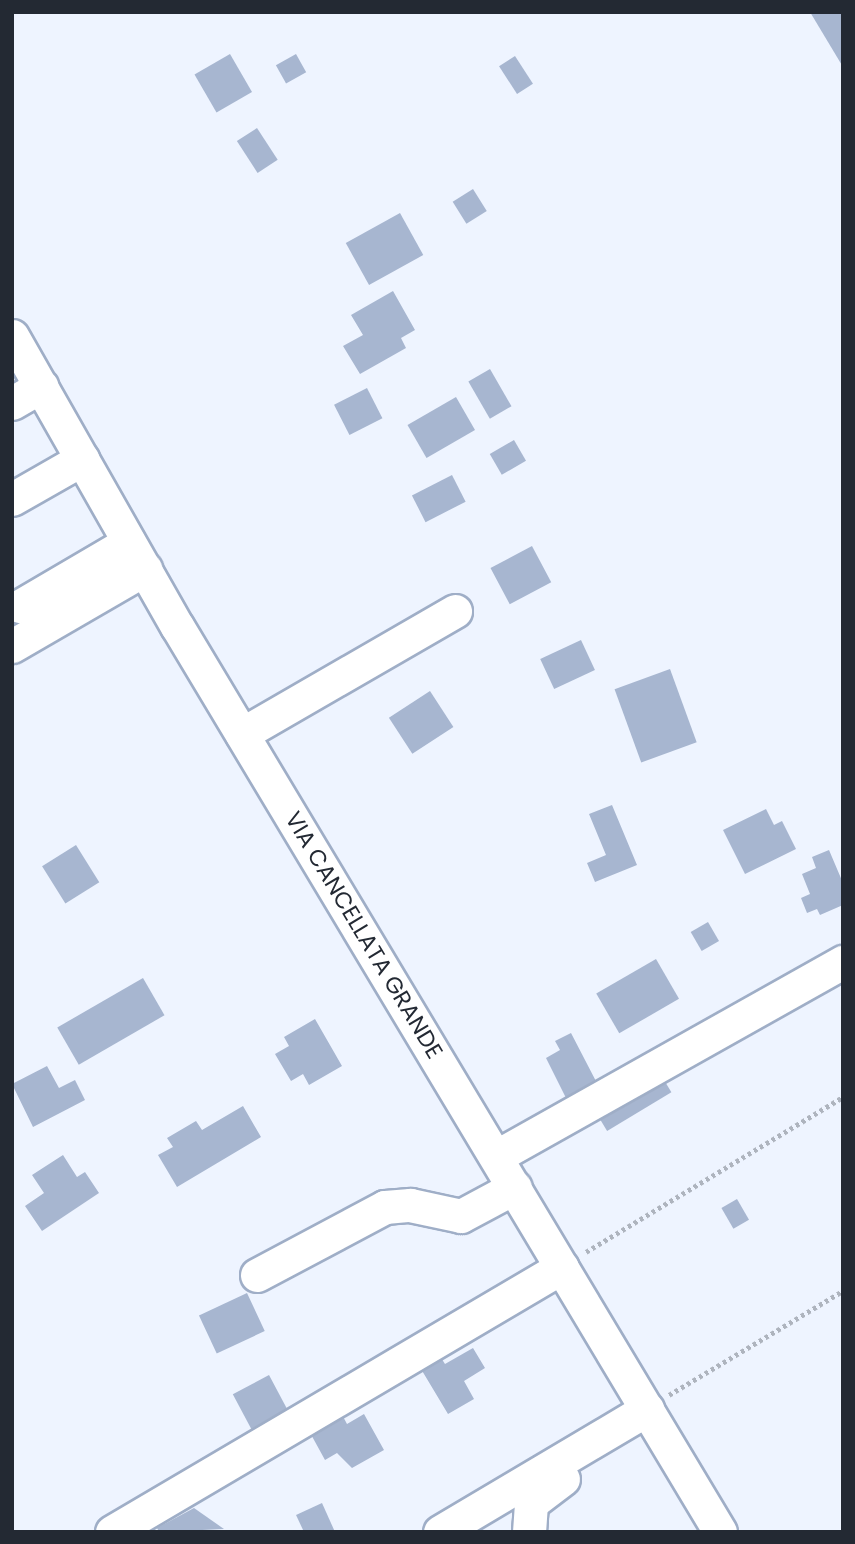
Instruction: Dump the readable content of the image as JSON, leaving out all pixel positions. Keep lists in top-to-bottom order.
{
  "streets": {
    "street": ["VIA CANCELLATA GRANDE"]
  }
}
